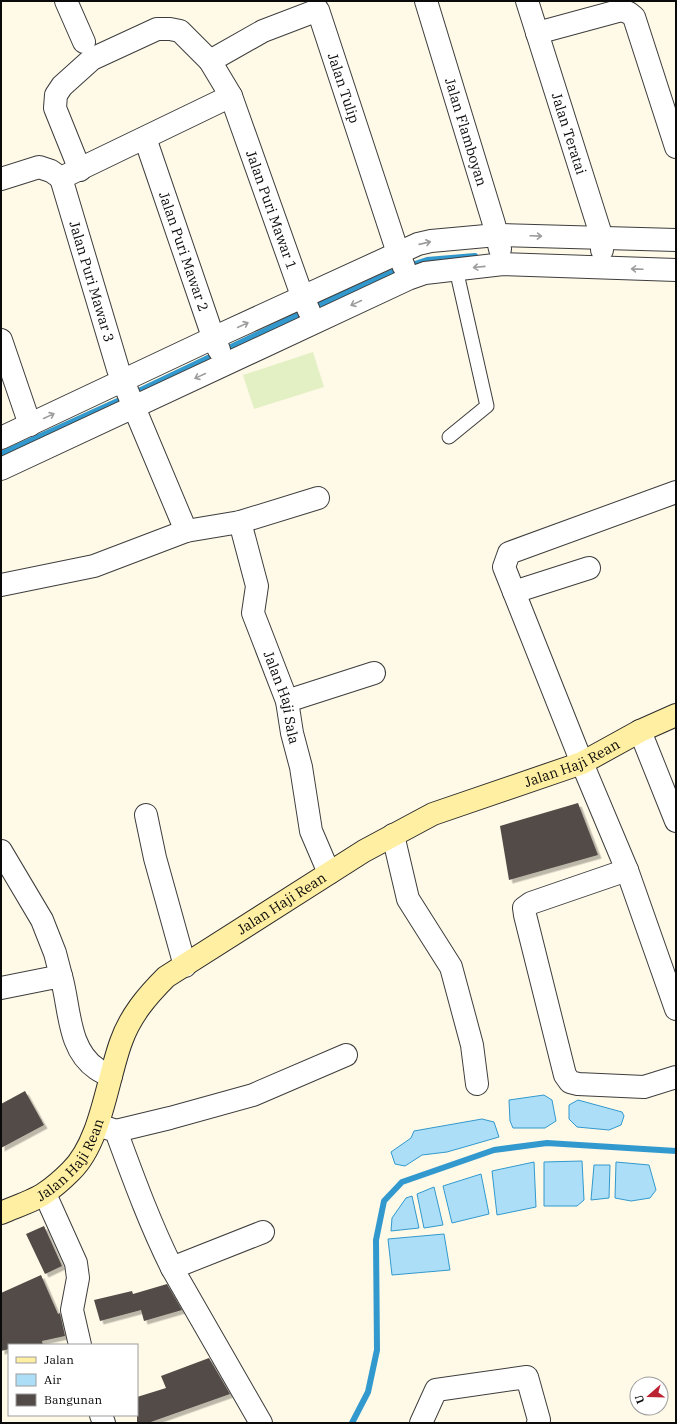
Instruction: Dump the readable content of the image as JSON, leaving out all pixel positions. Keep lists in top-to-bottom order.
{
  "streets": {
    "street": [
      "Jalan Tulip",
      "Jalan Flamboyan",
      "Jalan Teratai",
      "Jalan Puri Mawar 1",
      "Jalan Puri Mawar 2",
      "Jalan Puri Mawar 3",
      "Jalan Haji Sala",
      "Jalan Haji Rean"
    ]
  },
  "crossings": [
    ["Jalan Tulip", "Jalan Puri Mawar 1"],
    ["Jalan Tulip", "Jalan Puri Mawar 3"],
    ["Jalan Puri Mawar 1", "Jalan Puri Mawar 3"],
    ["Jalan Haji Sala", "Jalan Haji Rean"]
  ],
  "legend": ["Jalan", "Air", "Bangunan"],
  "north": "left"
}
